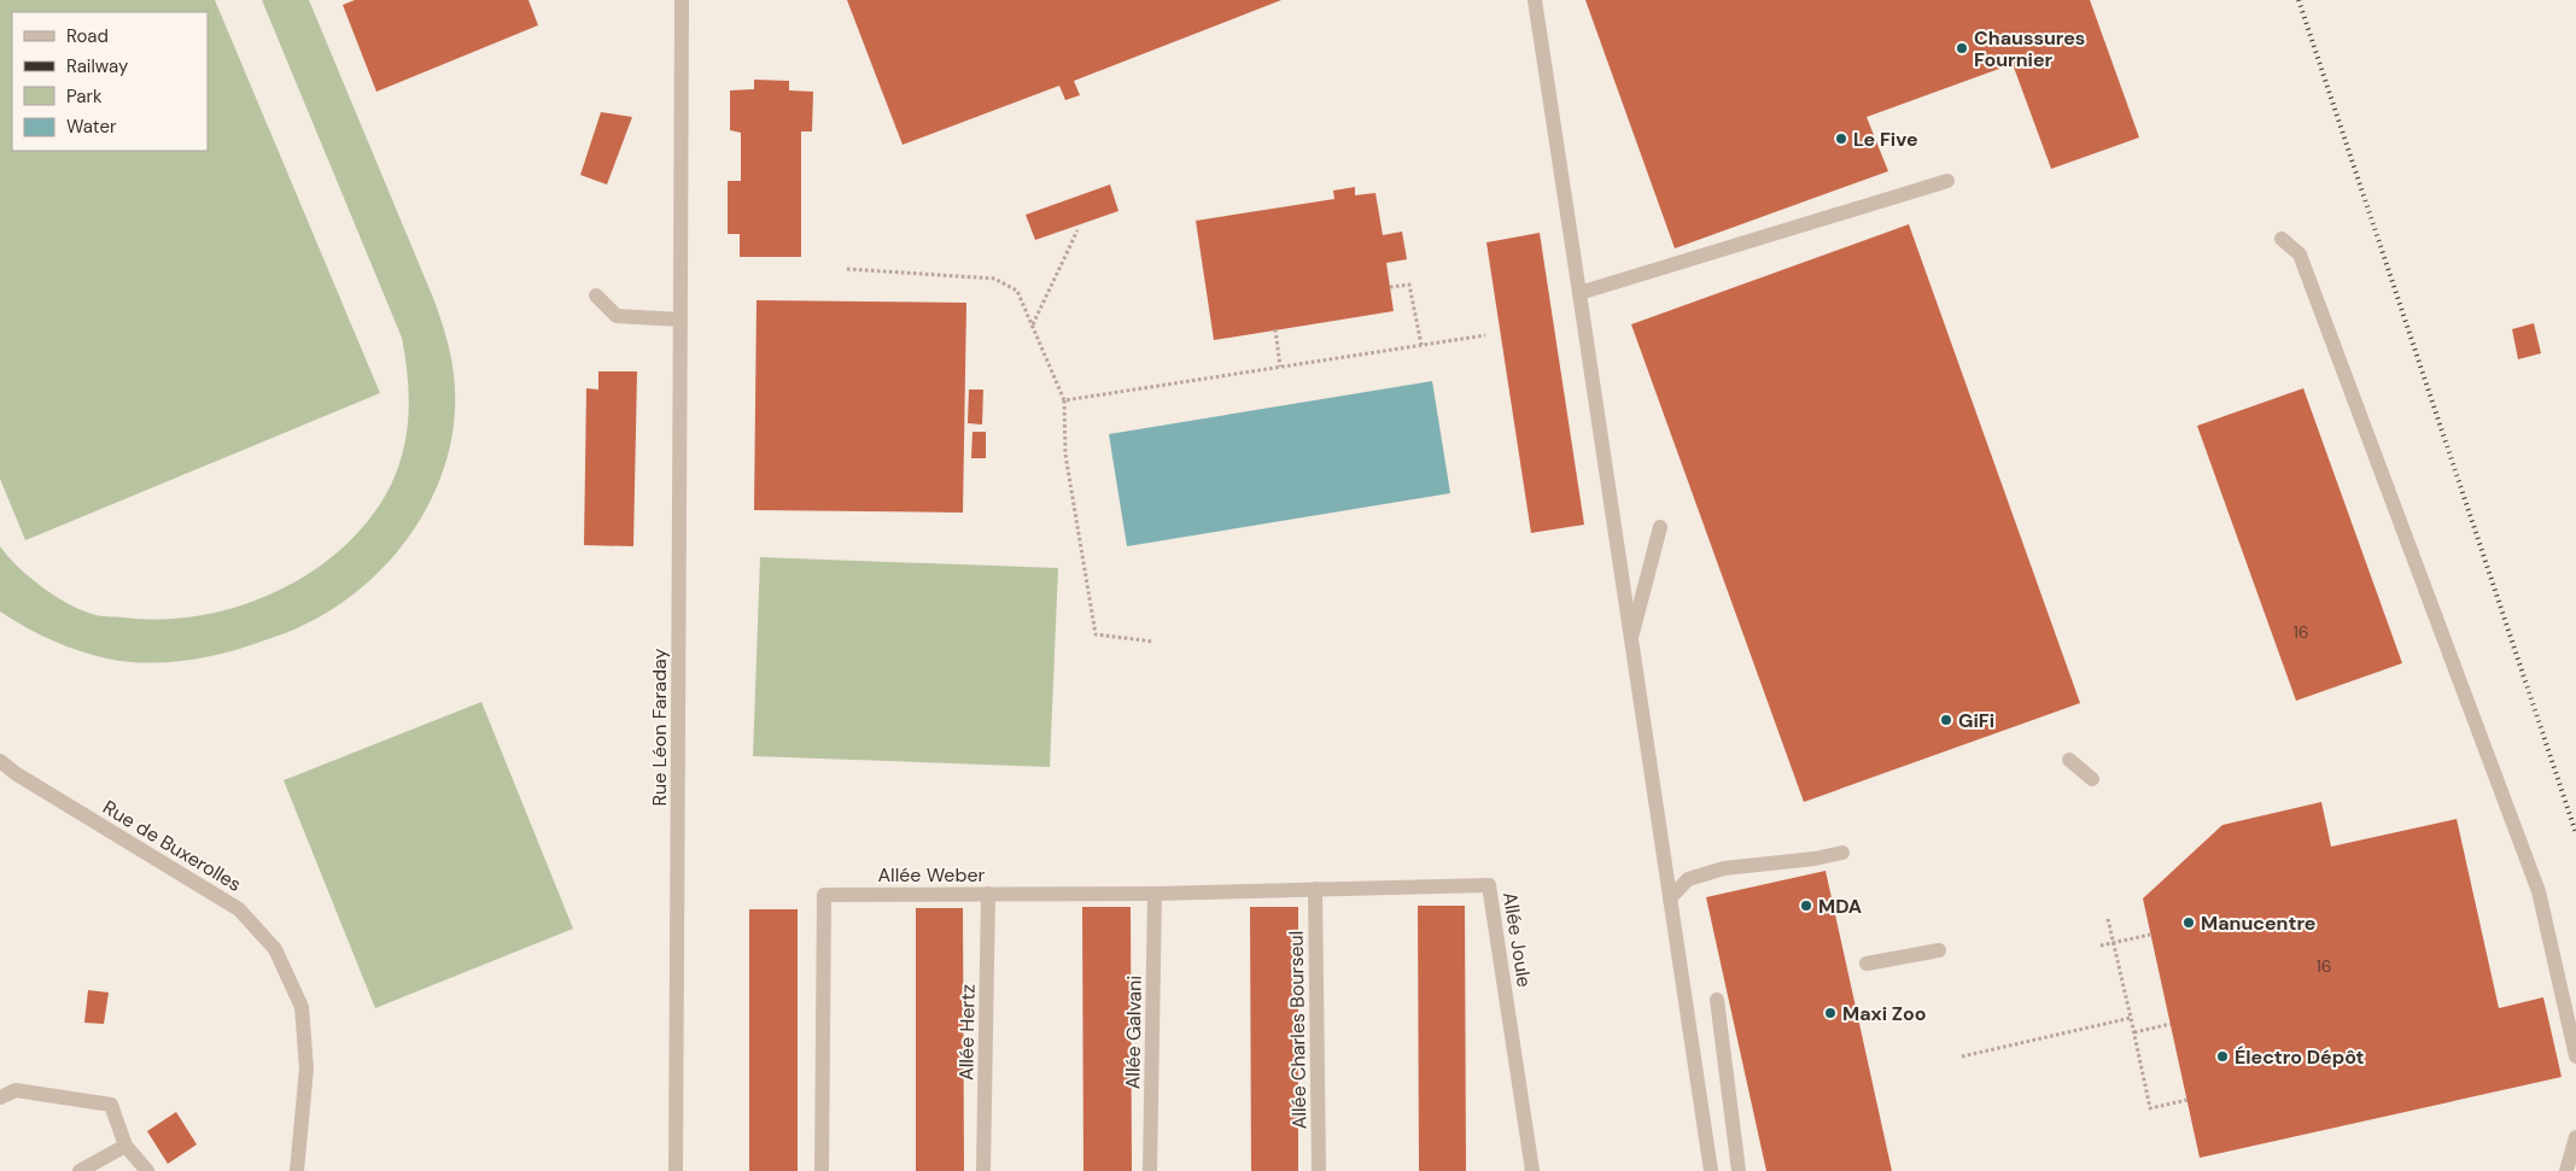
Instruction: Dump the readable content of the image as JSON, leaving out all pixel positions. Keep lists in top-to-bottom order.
{
  "streets": {
    "street": [
      "Rue Léon Faraday",
      "Rue de Buxerolles",
      "Allée Weber",
      "Allée Joule",
      "Allée Charles Bourseul",
      "Allée Hertz",
      "Allée Galvani"
    ]
  },
  "crossings": [
    ["Allée Weber", "Allée Joule"],
    ["Allée Weber", "Allée Charles Bourseul"],
    ["Allée Weber", "Allée Hertz"],
    ["Allée Weber", "Allée Galvani"],
    ["Allée Joule", "Allée Charles Bourseul"]
  ],
  "places": [
    "Chaussures Fournier",
    "Le Five",
    "GiFi",
    "MDA",
    "Manucentre",
    "Maxi Zoo",
    "Électro Dépôt"
  ],
  "house_numbers": ["16", "16"],
  "legend": [
    "Road",
    "Railway",
    "Park",
    "Water"
  ]
}
